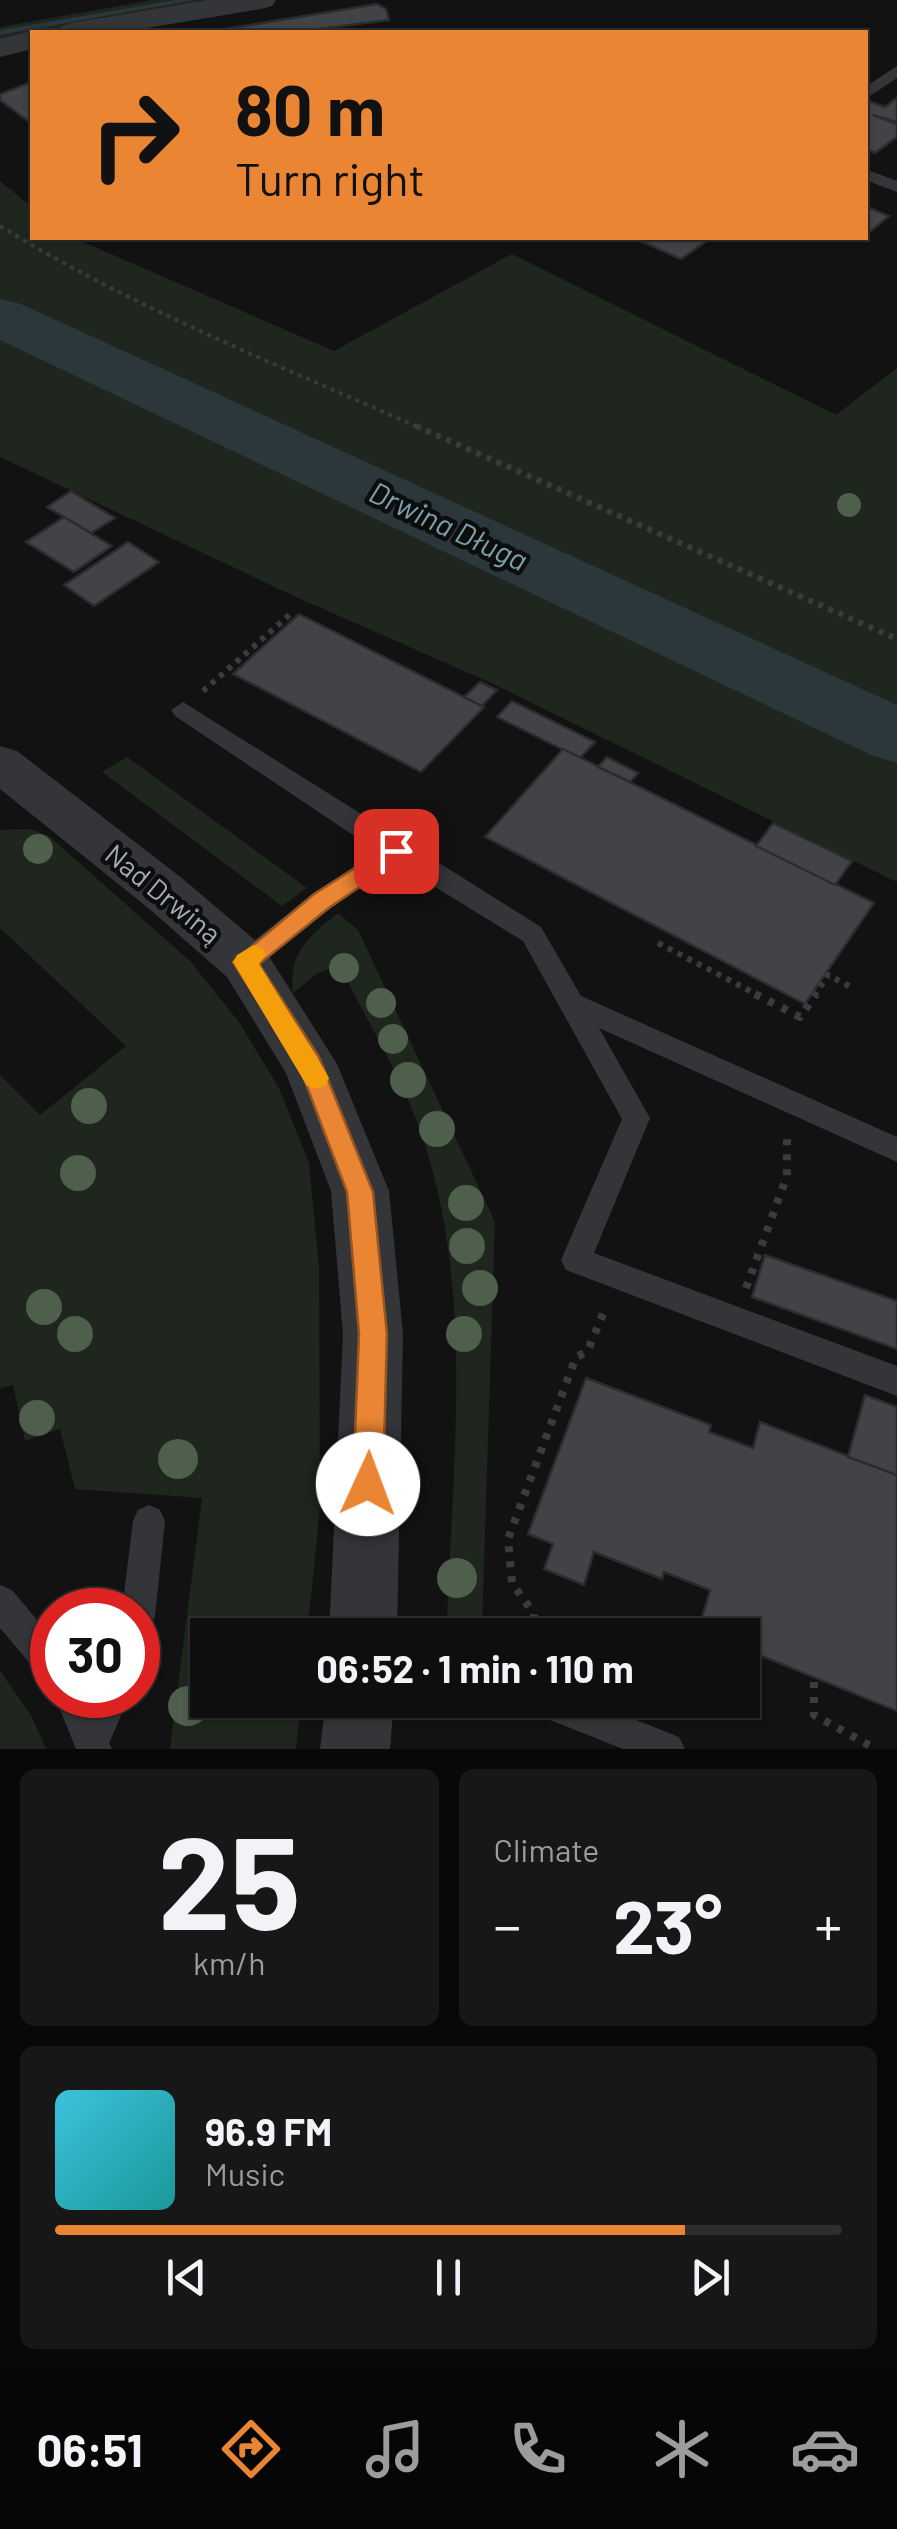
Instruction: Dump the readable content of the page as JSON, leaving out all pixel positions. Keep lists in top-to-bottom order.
{
  "streets": {
    "street": ["Nad Drwiną"]
  },
  "water": ["Drwina Długa"],
  "page": {
    "turn": ["80 m", "Turn right"],
    "limit": "30",
    "trip": "06:52 · 1 min · 110 m",
    "tile": [
      ["25", "km/h"],
      "Climate"
    ],
    "heat": ["−", "23°", "+"],
    "song": ["96.9 FM", "Music"],
    "tabs": "06:51"
  }
}
